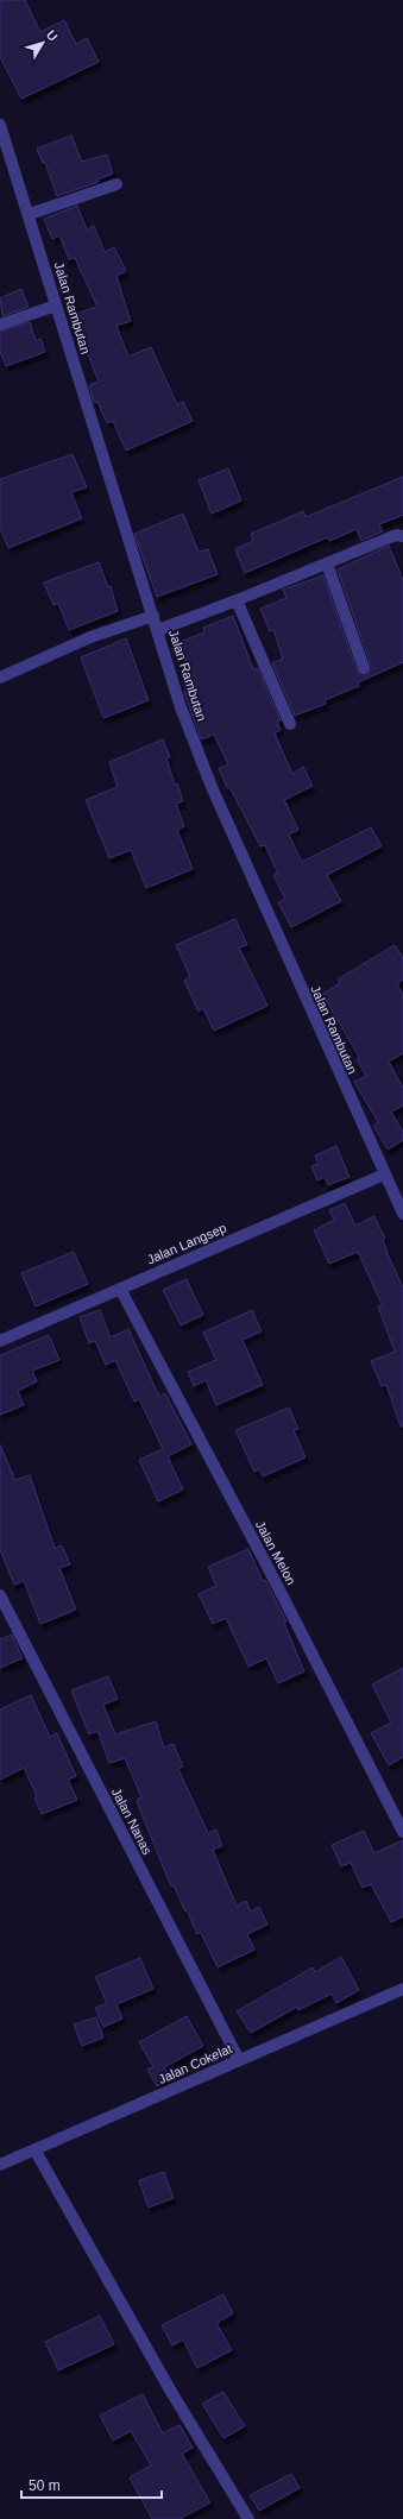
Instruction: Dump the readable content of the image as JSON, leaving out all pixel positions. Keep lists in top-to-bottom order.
{
  "streets": {
    "street": [
      "Jalan Rambutan",
      "Jalan Langsep",
      "Jalan Melon",
      "Jalan Nanas",
      "Jalan Cokelat"
    ]
  },
  "crossings": [
    ["Jalan Rambutan", "Jalan Langsep"],
    ["Jalan Langsep", "Jalan Melon"],
    ["Jalan Nanas", "Jalan Cokelat"]
  ],
  "scale_bar": "50 m",
  "north": "top right"
}
